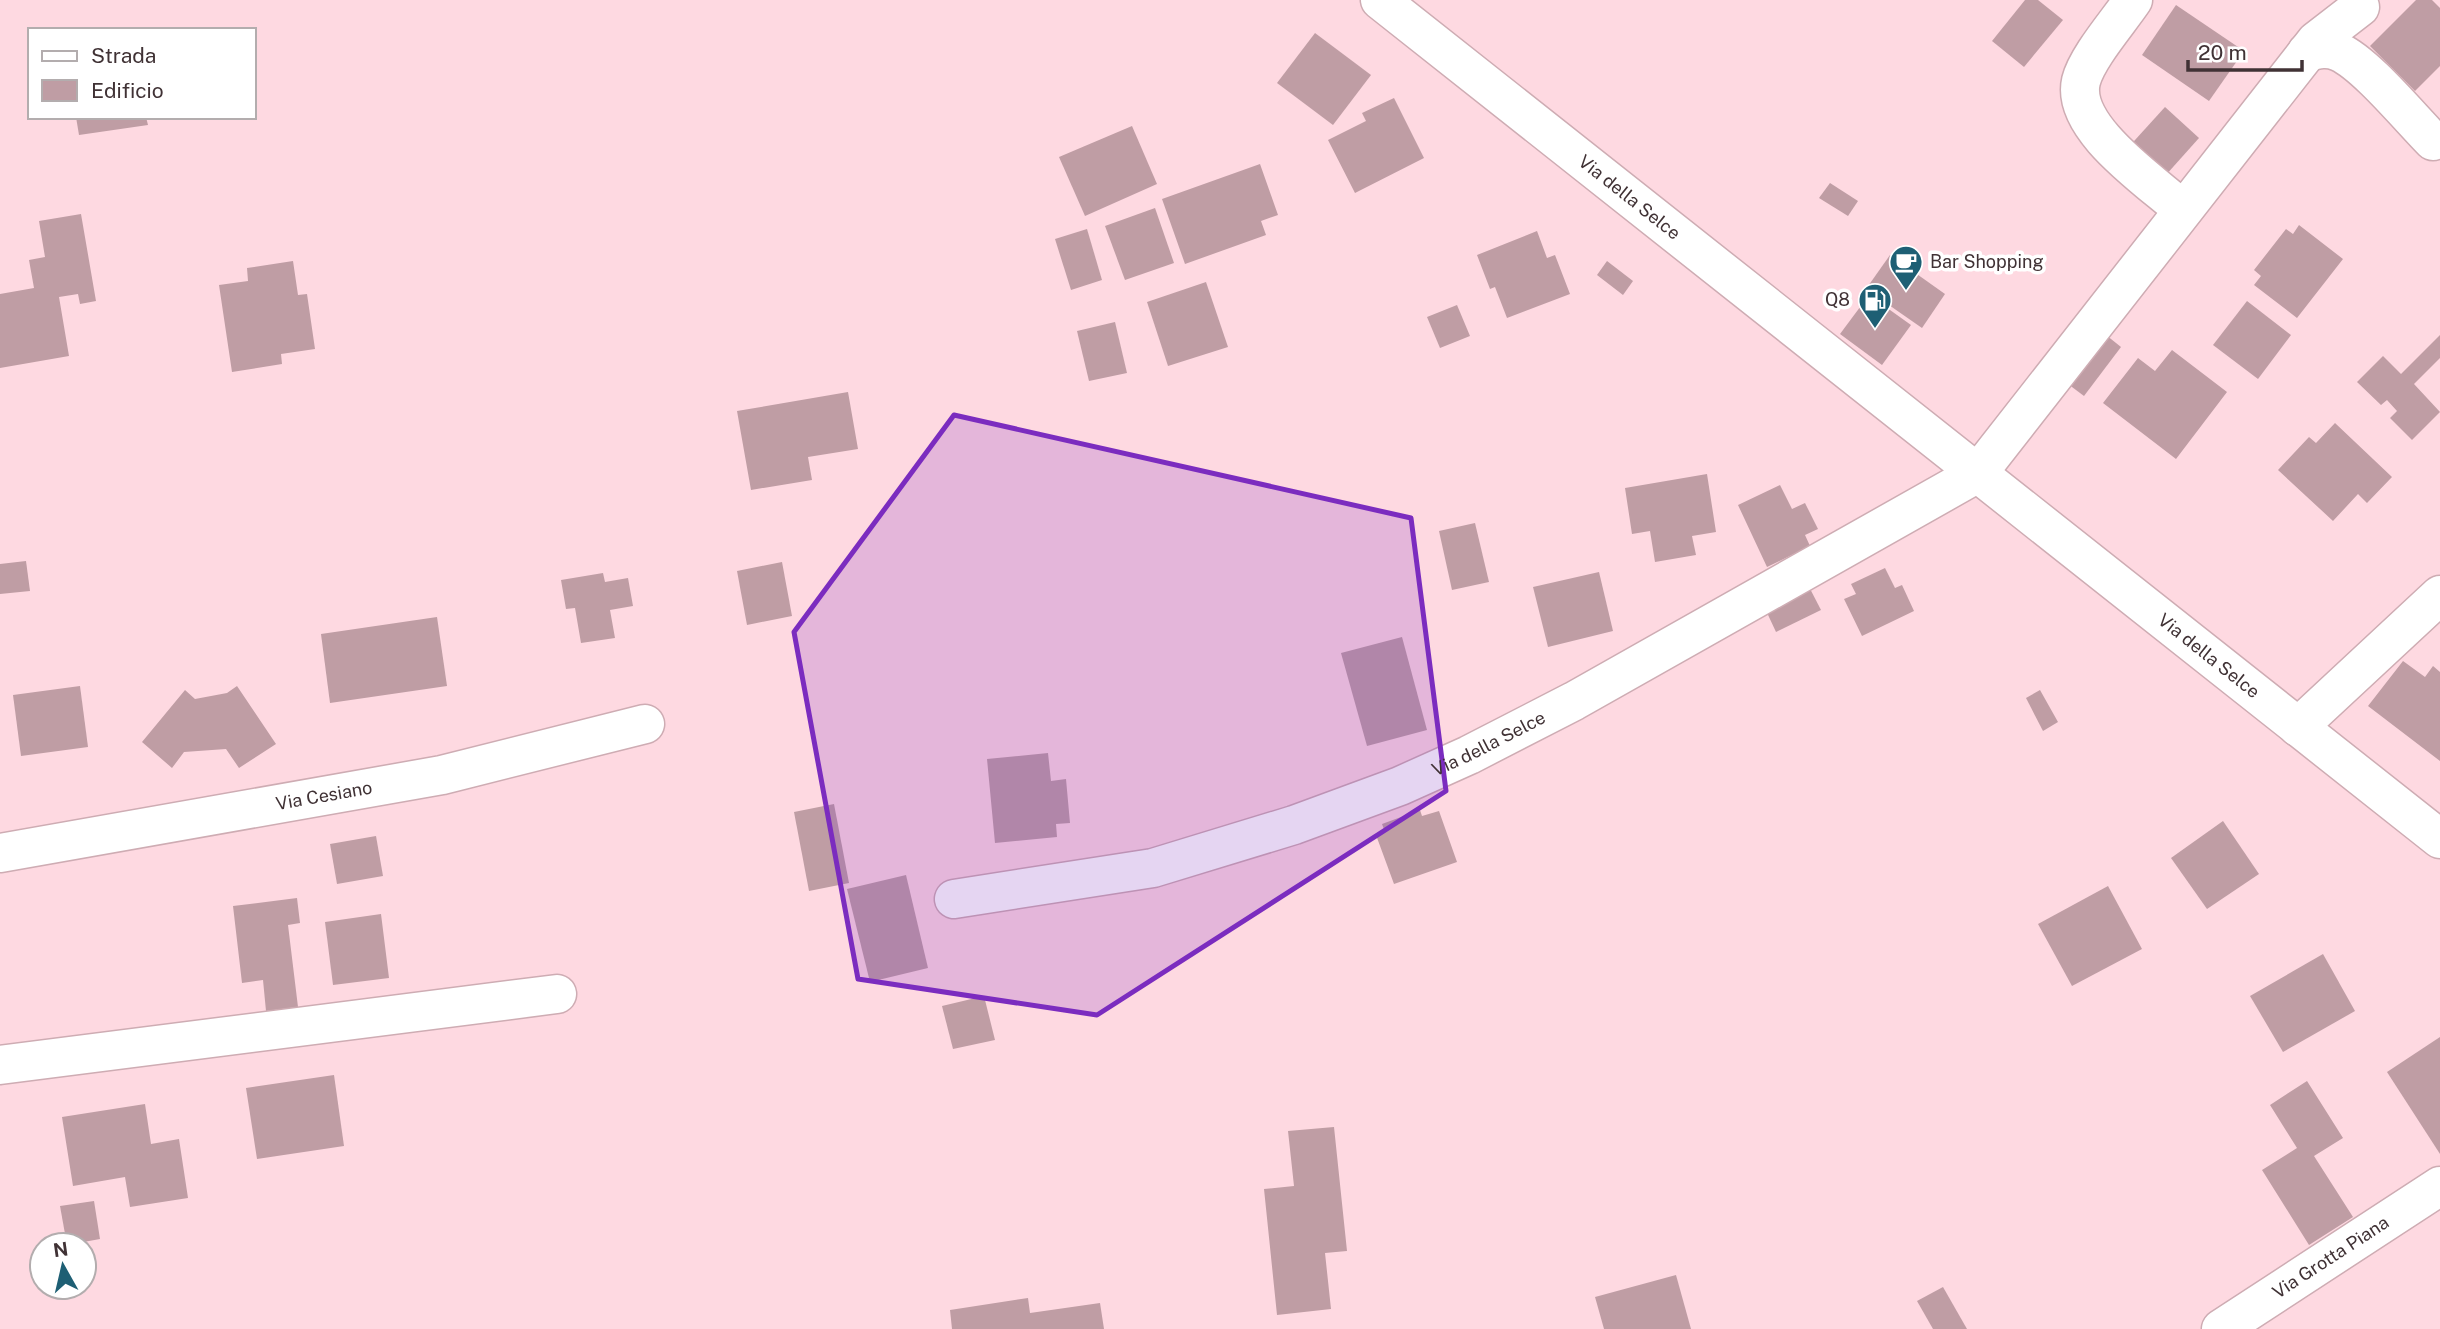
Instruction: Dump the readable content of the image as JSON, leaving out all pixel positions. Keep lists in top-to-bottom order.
{
  "streets": {
    "street": ["Via della Selce", "Via Cesiano", "Via Grotta Piana"]
  },
  "places": {
    "cafe": ["Bar Shopping"],
    "fuel station": ["Q8"]
  },
  "legend": ["Strada", "Edificio"],
  "scale_bar": "20 m",
  "north": "top"
}
